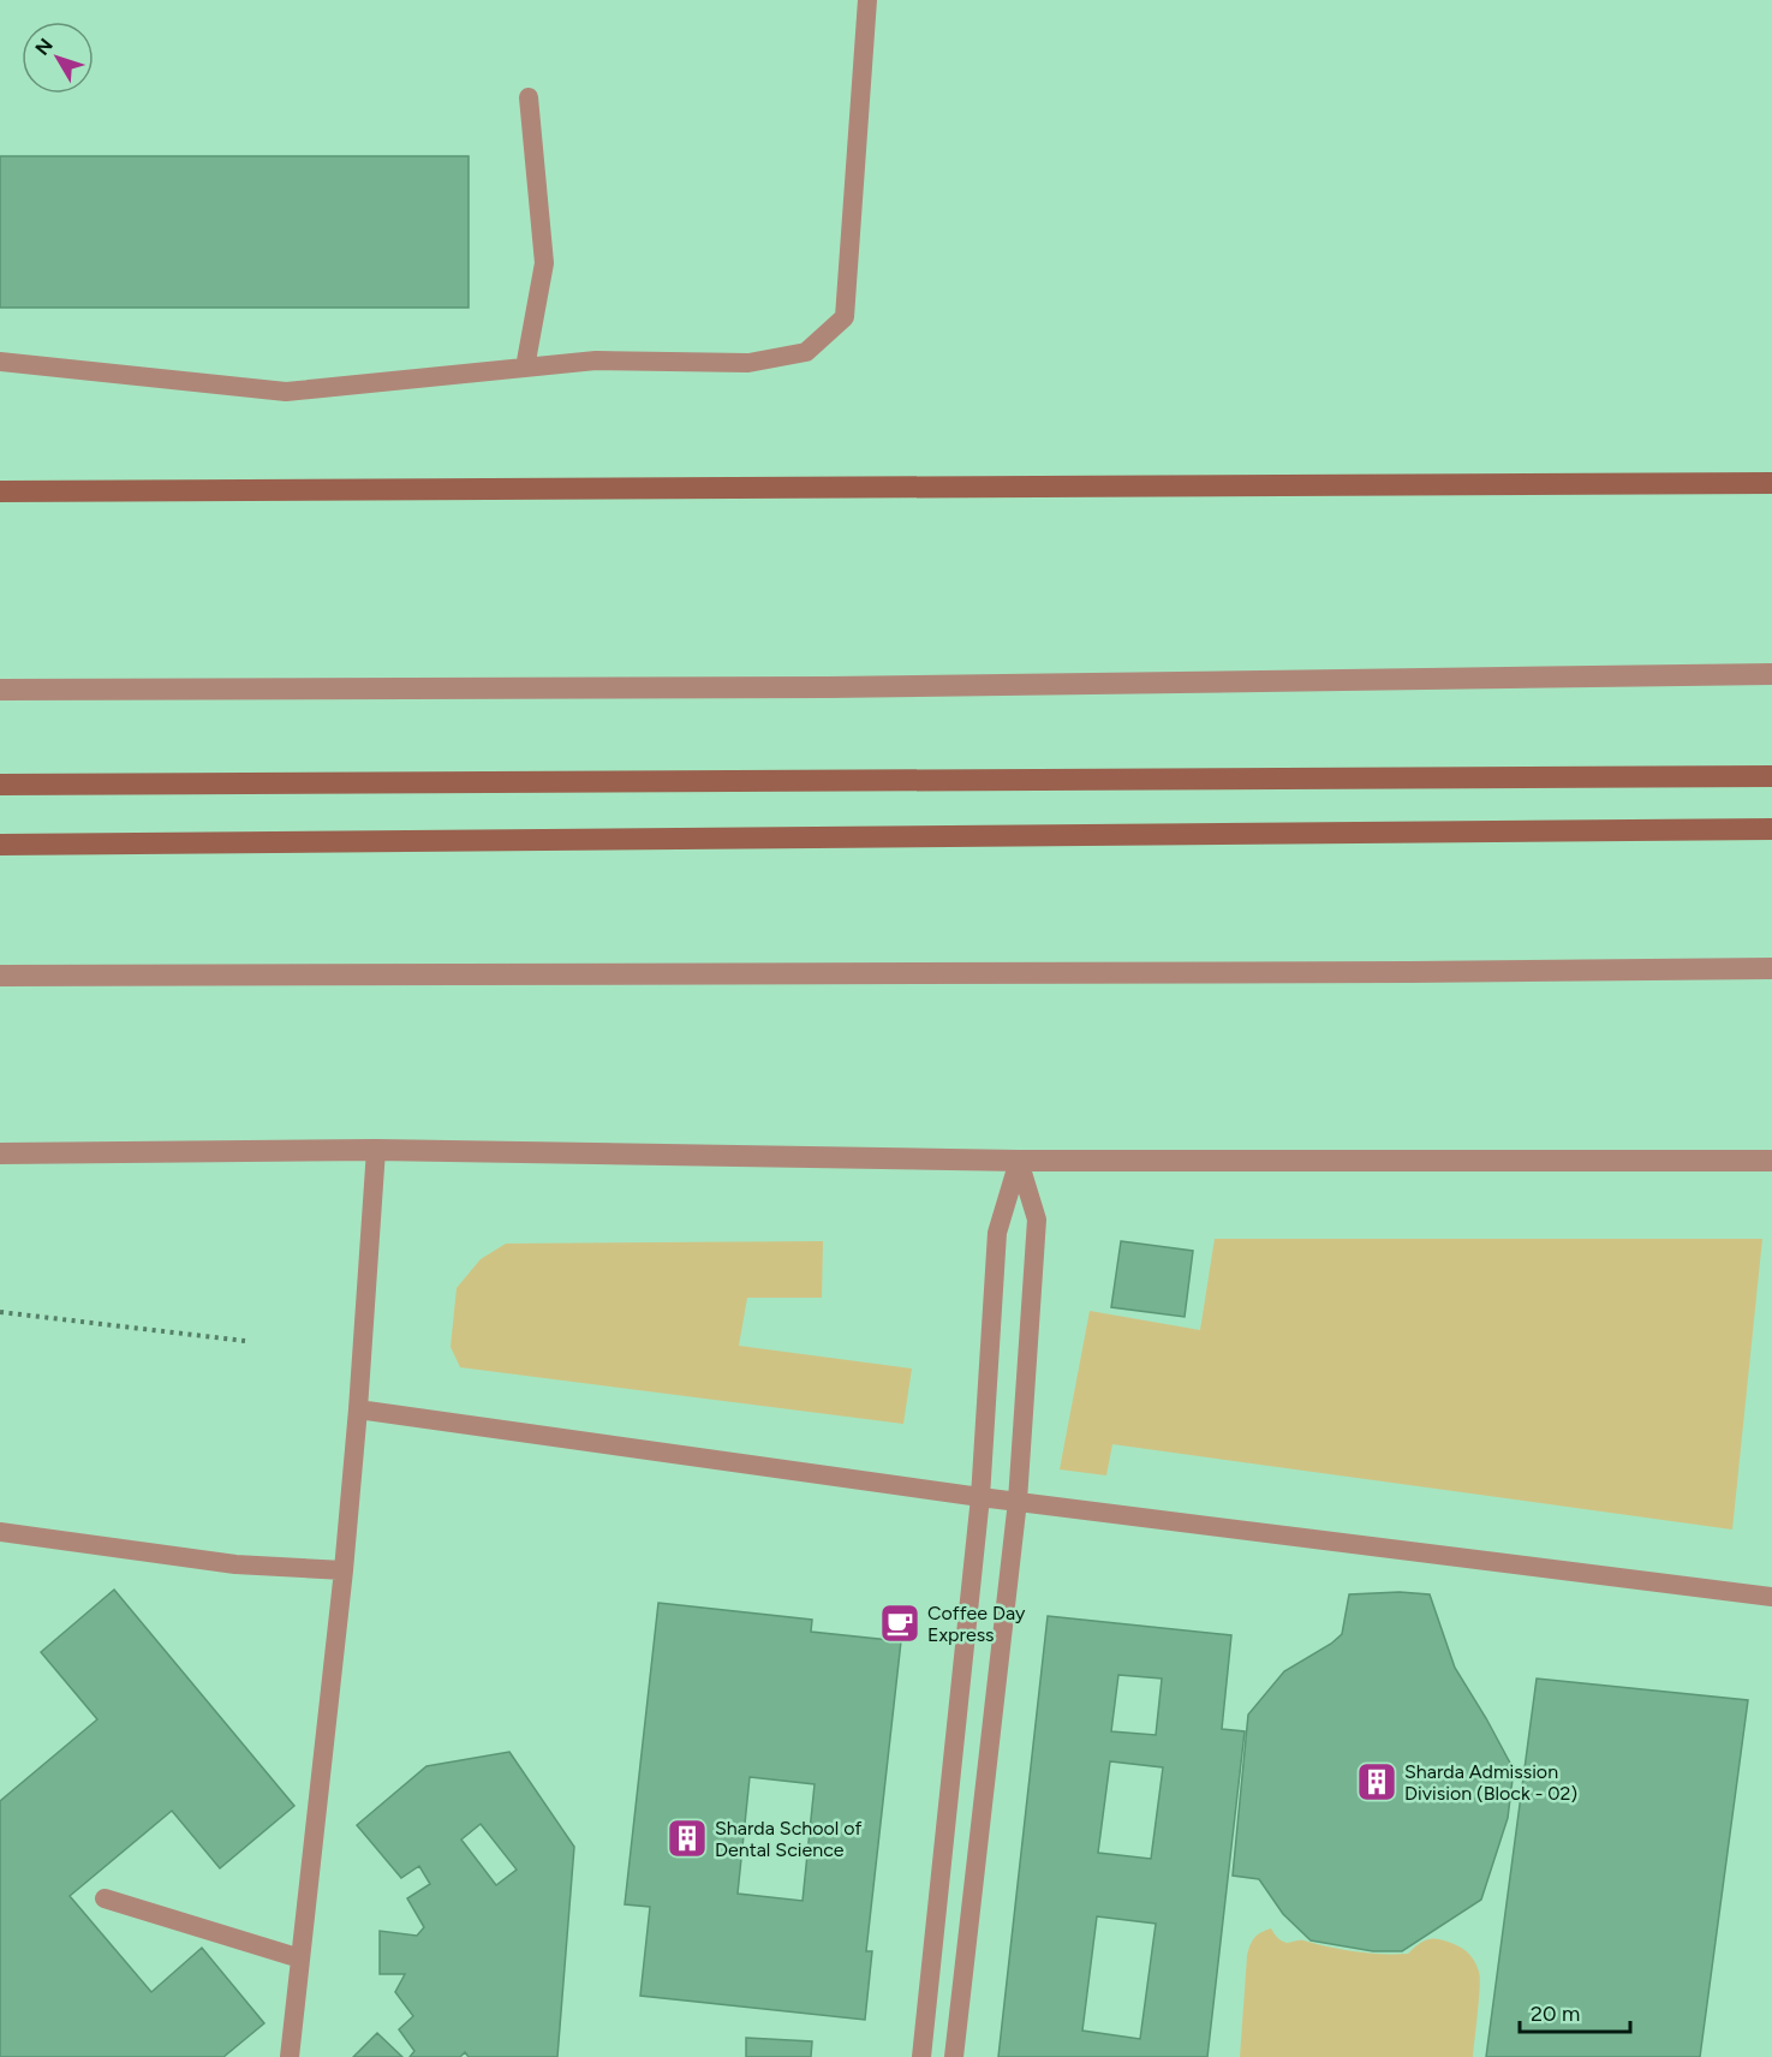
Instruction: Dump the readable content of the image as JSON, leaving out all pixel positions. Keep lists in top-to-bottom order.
{
  "places": {
    "cafe": ["Coffee Day Express"],
    "building": ["Sharda Admission Division (Block - 02)", "Sharda School of Dental Science"]
  },
  "scale_bar": "20 m",
  "north": "top left"
}
